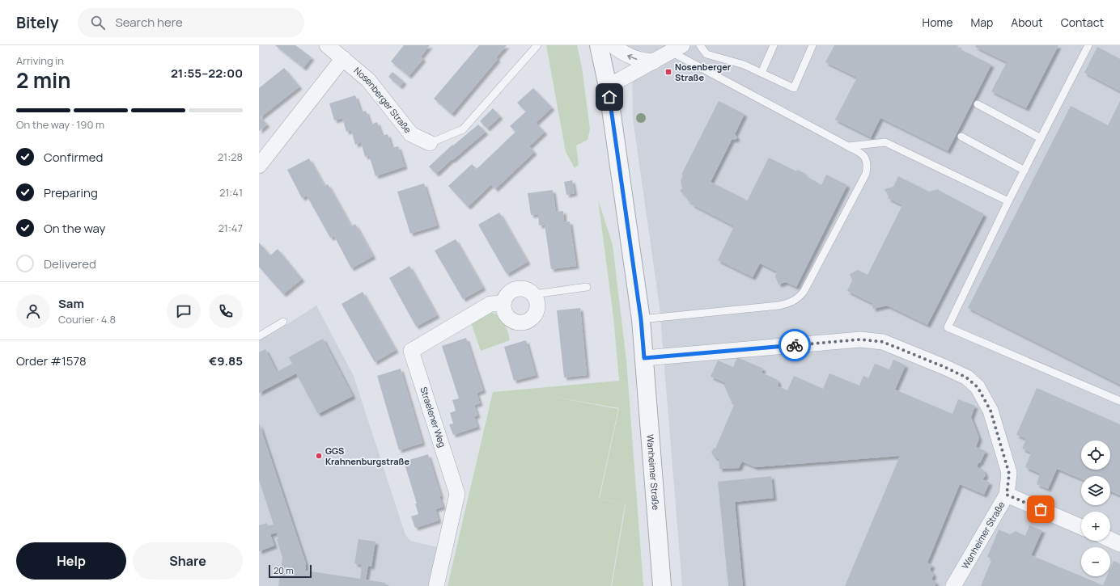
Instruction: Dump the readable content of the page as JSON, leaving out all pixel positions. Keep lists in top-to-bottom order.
{
  "streets": {
    "street": ["Nosenberger Straße", "Straelener Weg", "Wanheimer Straße"]
  },
  "places": {
    "transit": ["Nosenberger Straße"],
    "other": ["GGS Krahnenburgstraße"]
  },
  "scale_bar": "20 m",
  "page": {
    "header": "Bitely",
    "search": "Search here",
    "nav": [
      "Home",
      "Map",
      "About",
      "Contact"
    ],
    "heading": ["2 min", "Arriving in", "21:55–22:00"],
    "panel": [
      "Sam",
      "Courier · 4.8",
      "Order #1578",
      "€9.85"
    ],
    "bar": "On the way · 190 m",
    "list": [
      ["Confirmed", "21:28"],
      ["Preparing", "21:41"],
      ["On the way", "21:47"],
      "Delivered"
    ],
    "map_buttons": ["+", "−"],
    "buttons": ["Help", "Share"],
    "scale": "20 m"
  }
}
